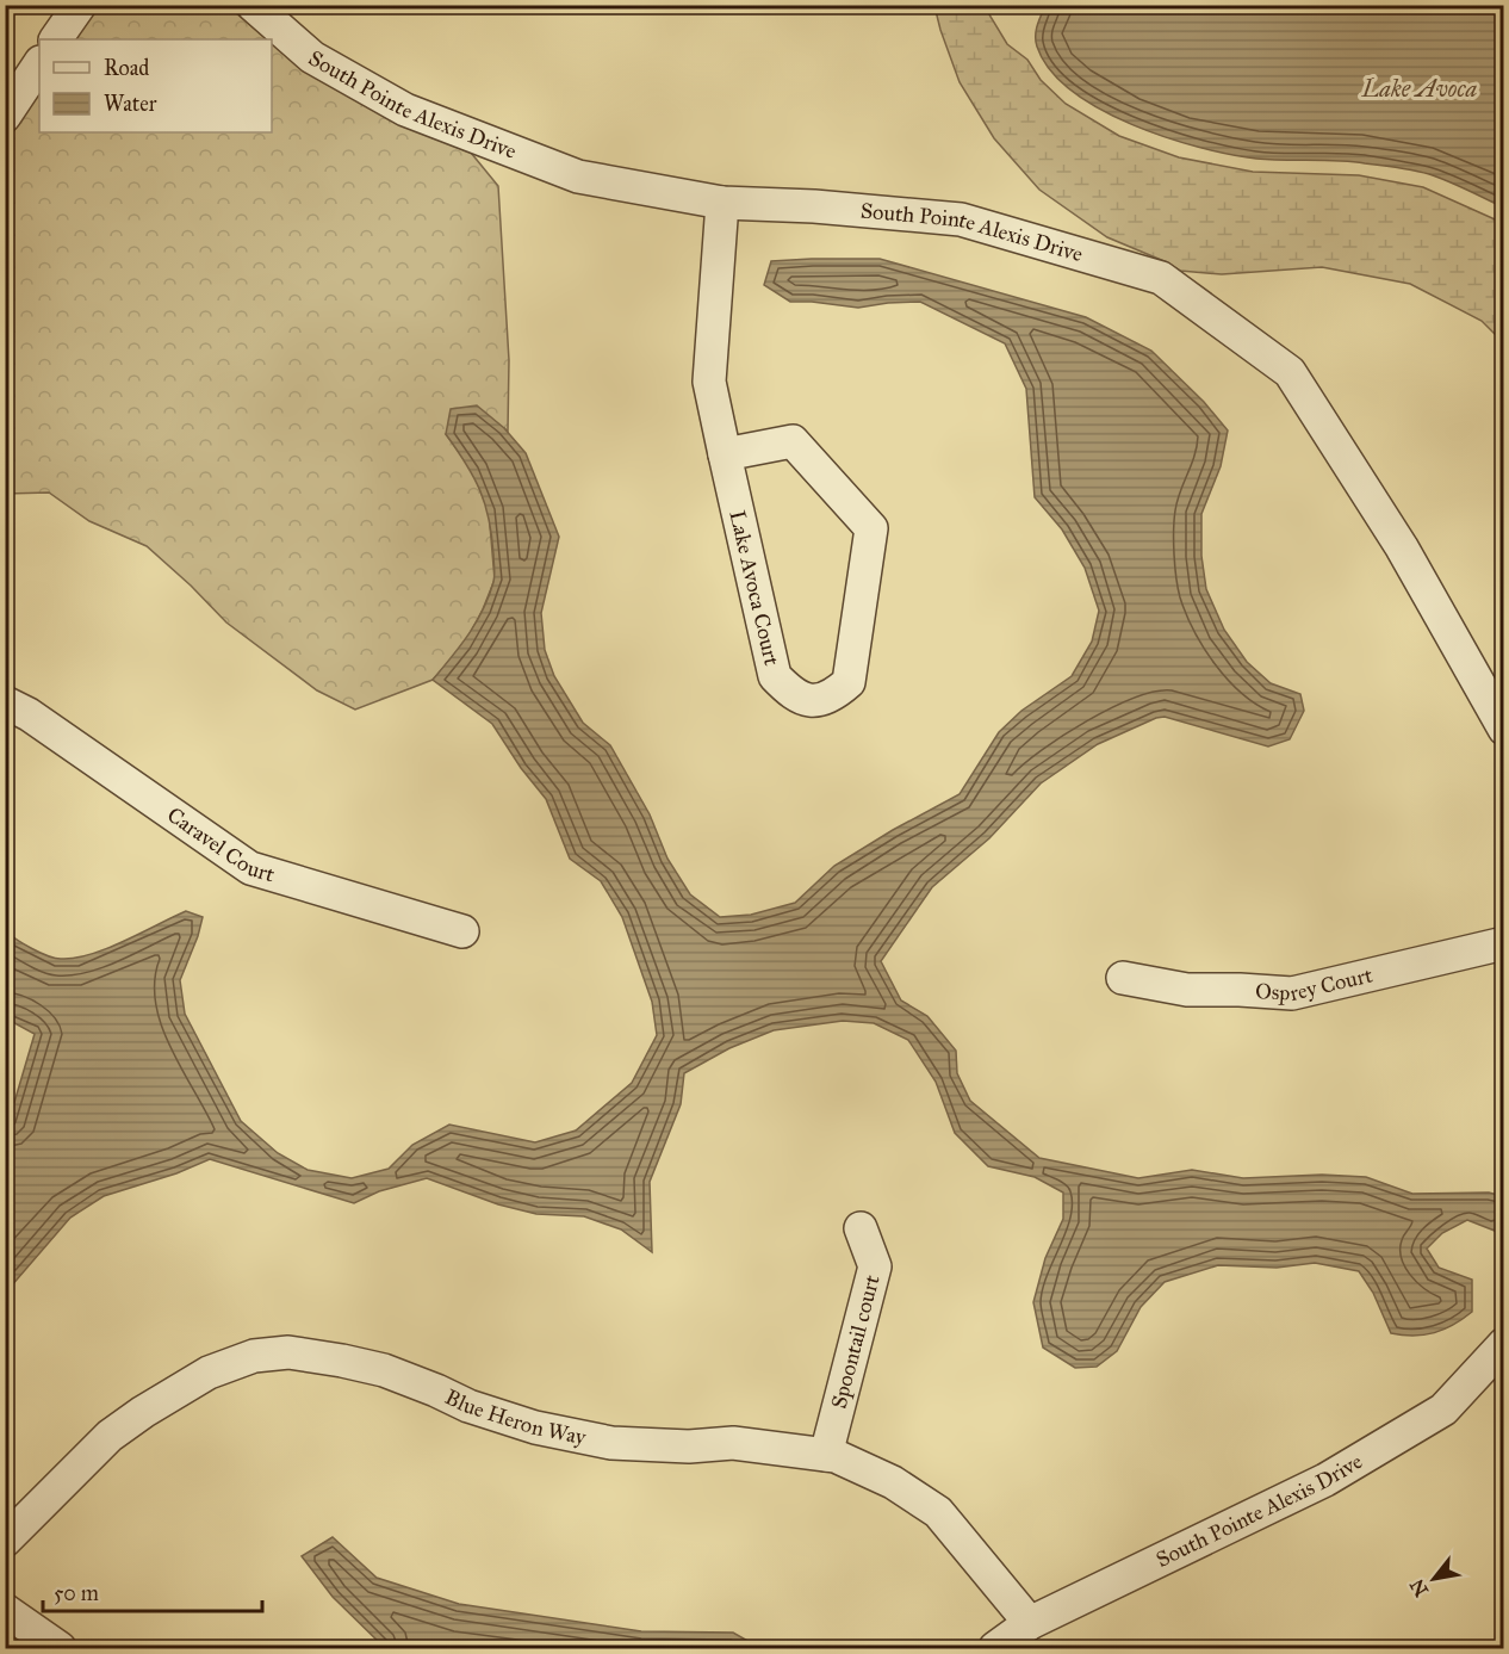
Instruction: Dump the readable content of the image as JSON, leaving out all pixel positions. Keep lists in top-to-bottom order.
{
  "streets": {
    "street": [
      "South Pointe Alexis Drive",
      "Lake Avoca Court",
      "Caravel Court",
      "Osprey Court",
      "Spoontail court",
      "Blue Heron Way"
    ]
  },
  "crossings": [
    ["South Pointe Alexis Drive", "Lake Avoca Court"],
    ["South Pointe Alexis Drive", "Blue Heron Way"],
    ["Spoontail court", "Blue Heron Way"]
  ],
  "water": ["Lake Avoca"],
  "legend": ["Road", "Water"],
  "scale_bar": "50 m",
  "north": "bottom left"
}
